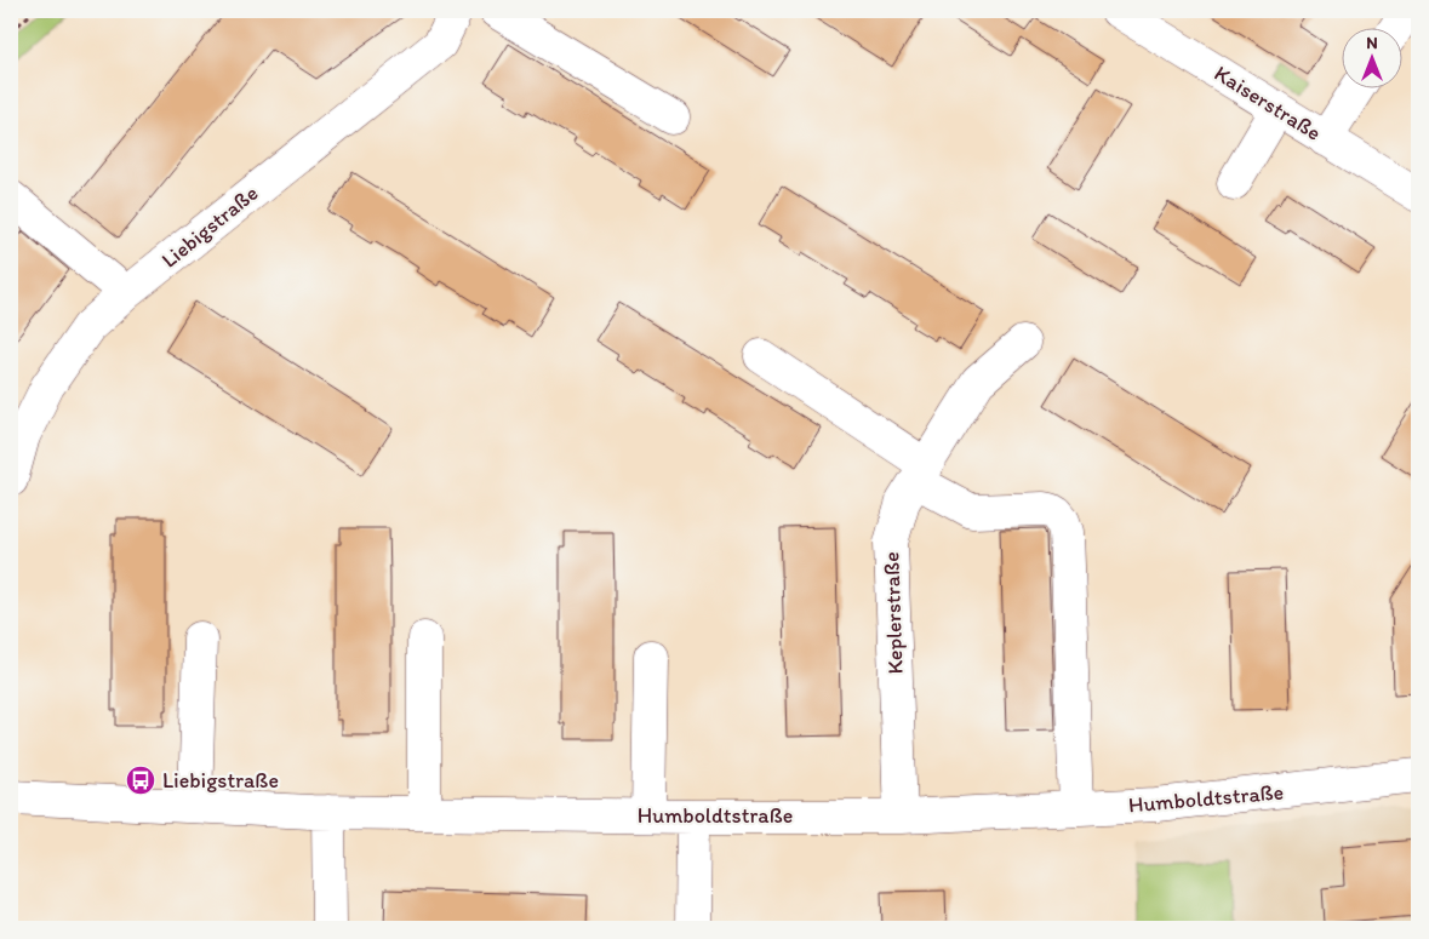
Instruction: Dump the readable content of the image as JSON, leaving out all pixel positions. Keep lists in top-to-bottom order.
{
  "streets": {
    "street": [
      "Kaiserstraße",
      "Liebigstraße",
      "Keplerstraße",
      "Humboldtstraße"
    ]
  },
  "crossings": [
    ["Keplerstraße", "Humboldtstraße"]
  ],
  "places": {
    "bus stop": ["Liebigstraße"]
  },
  "north": "top"
}
